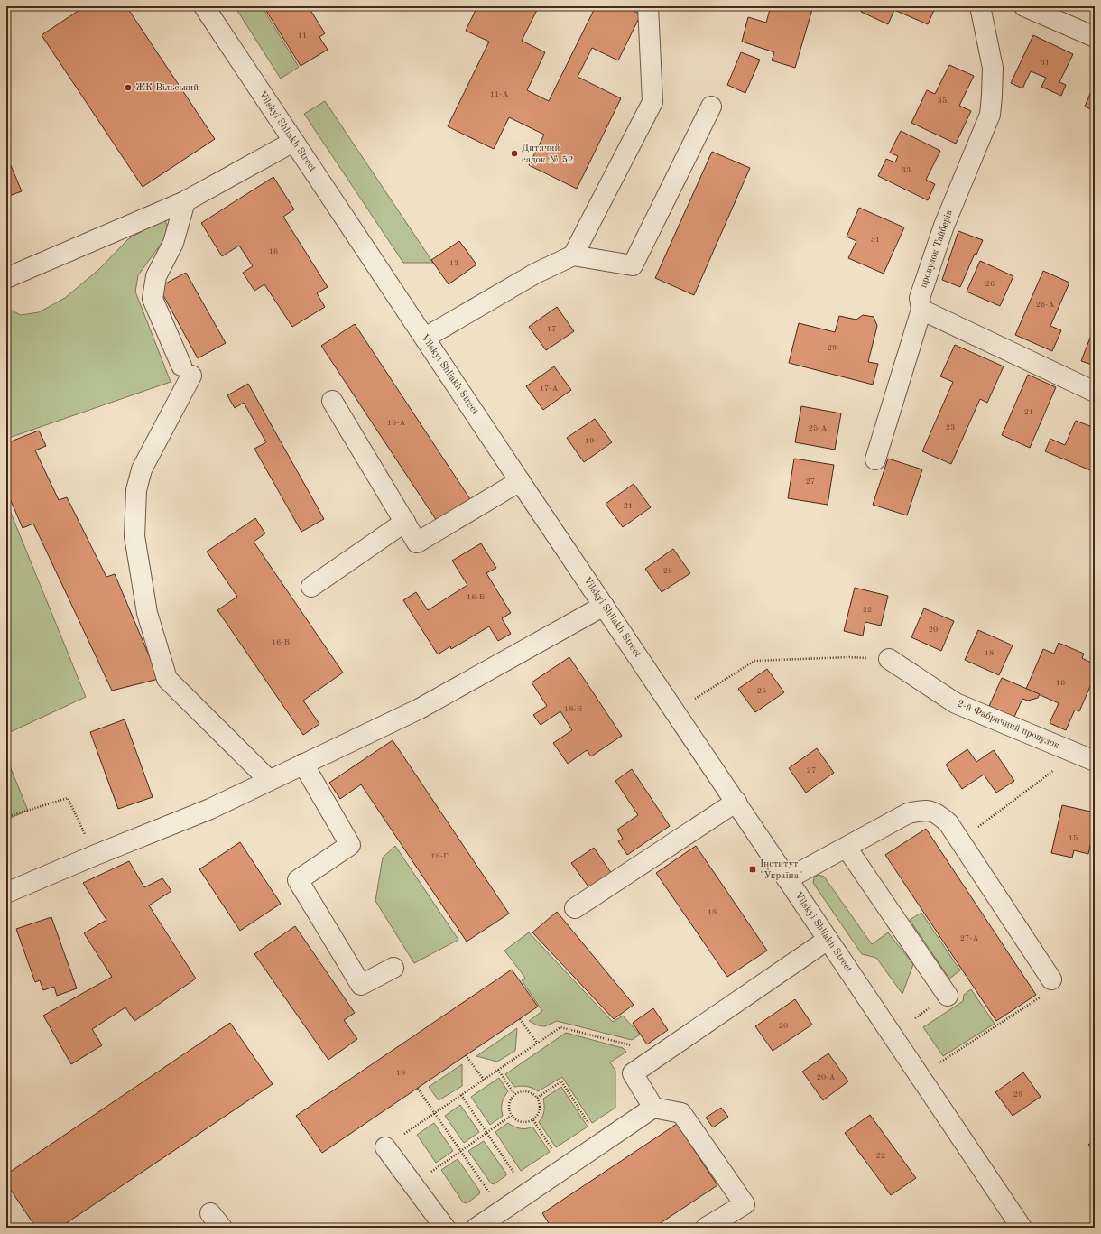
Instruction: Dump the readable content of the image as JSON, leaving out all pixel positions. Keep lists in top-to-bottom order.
{
  "streets": {
    "street": ["Vilskyi Shliakh Street", "провулок Тайберів", "2-й Фабричний провулок"]
  },
  "places": {
    "other": ["ЖК Вільський", "Дитячий садок № 52"],
    "transit": ["Інститут \"Україна\""]
  },
  "house_numbers": [
    "11",
    "31",
    "11-А",
    "35",
    "33",
    "31",
    "16",
    "13",
    "26",
    "26-А",
    "17",
    "29",
    "17-А",
    "21",
    "16-А",
    "23",
    "25-А",
    "19",
    "27",
    "21",
    "23",
    "16-Б",
    "22",
    "20",
    "16-В",
    "18",
    "16",
    "25",
    "18-Б",
    "27",
    "15",
    "18-Г",
    "18",
    "27-А",
    "20",
    "18",
    "20-А",
    "29",
    "22"
  ]
}
